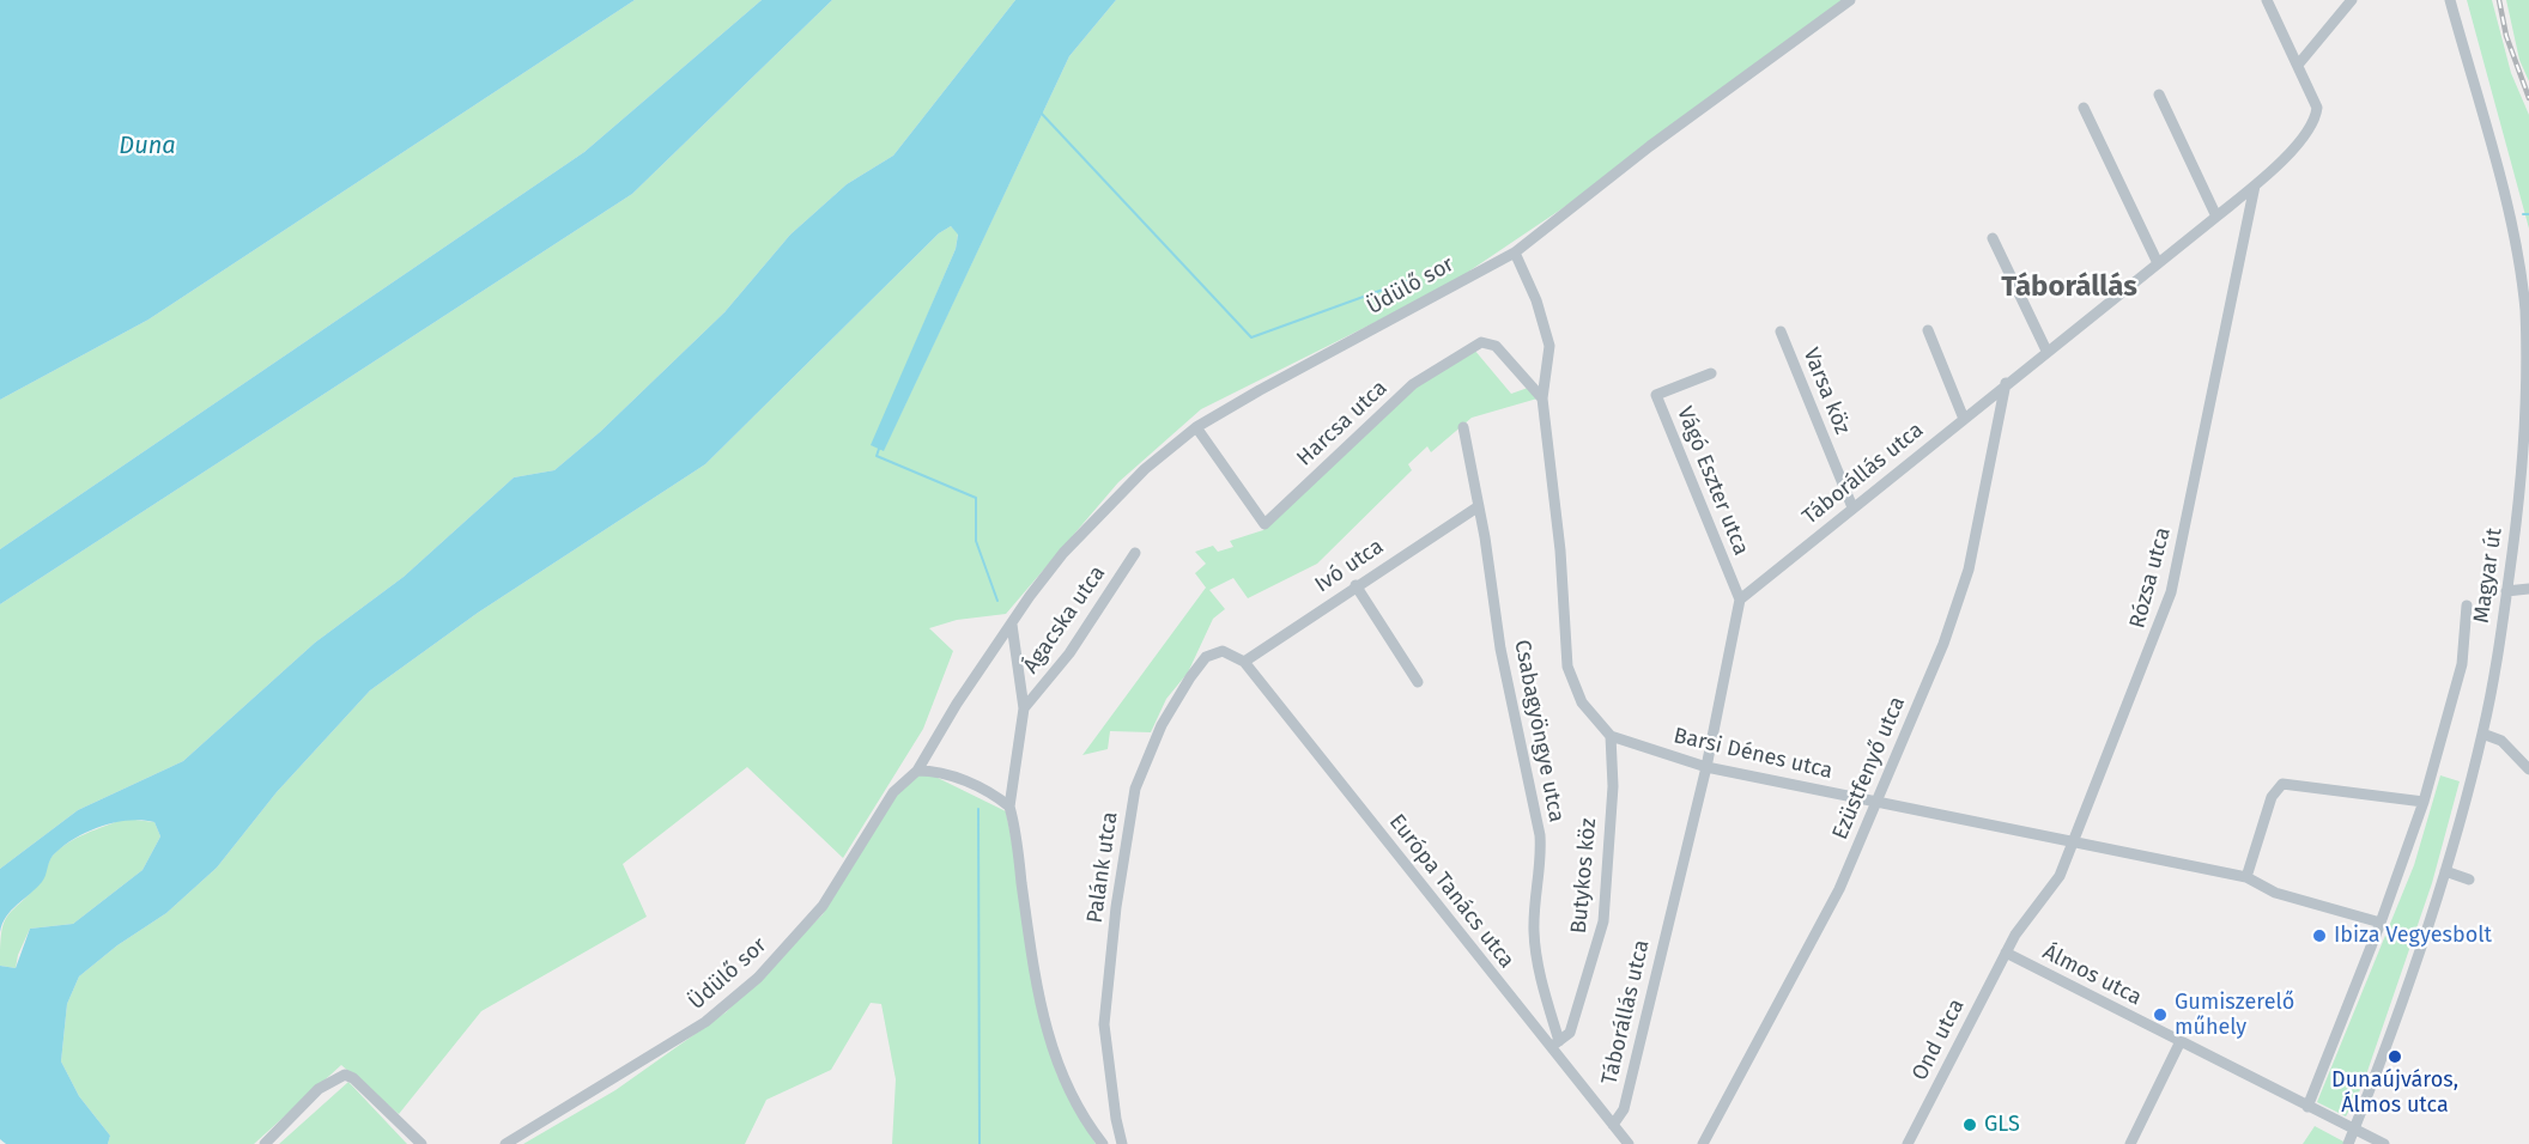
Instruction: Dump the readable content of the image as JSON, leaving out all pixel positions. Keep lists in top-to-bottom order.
{
  "streets": {
    "street": [
      "Üdülő sor",
      "Varsa köz",
      "Harcsa utca",
      "Táborállás utca",
      "Vágó Eszter utca",
      "Ivó utca",
      "Magyar út",
      "Rózsa utca",
      "Ágacska utca",
      "Csabagyöngye utca",
      "Barsi Dénes utca",
      "Ezüstfenyő utca",
      "Palánk utca",
      "Butykos köz",
      "Európa Tanács utca",
      "Álmos utca",
      "Ond utca"
    ]
  },
  "crossings": [
    ["Üdülő sor", "Harcsa utca"],
    ["Varsa köz", "Táborállás utca"],
    ["Táborállás utca", "Vágó Eszter utca"],
    ["Táborállás utca", "Rózsa utca"],
    ["Táborállás utca", "Barsi Dénes utca"],
    ["Táborállás utca", "Ezüstfenyő utca"],
    ["Táborállás utca", "Európa Tanács utca"],
    ["Ivó utca", "Csabagyöngye utca"],
    ["Ivó utca", "Palánk utca"],
    ["Ivó utca", "Európa Tanács utca"],
    ["Magyar út", "Barsi Dénes utca"],
    ["Magyar út", "Álmos utca"],
    ["Rózsa utca", "Barsi Dénes utca"],
    ["Rózsa utca", "Álmos utca"],
    ["Rózsa utca", "Ond utca"],
    ["Csabagyöngye utca", "Butykos köz"],
    ["Csabagyöngye utca", "Európa Tanács utca"],
    ["Barsi Dénes utca", "Ezüstfenyő utca"],
    ["Barsi Dénes utca", "Butykos köz"],
    ["Palánk utca", "Európa Tanács utca"],
    ["Butykos köz", "Európa Tanács utca"],
    ["Álmos utca", "Ond utca"]
  ],
  "districts": ["Táborállás"],
  "water": ["Duna"],
  "places": [
    "Ibiza Vegyesbolt",
    "Gumiszerelő műhely",
    "Dunaújváros, Álmos utca",
    "GLS"
  ]
}
